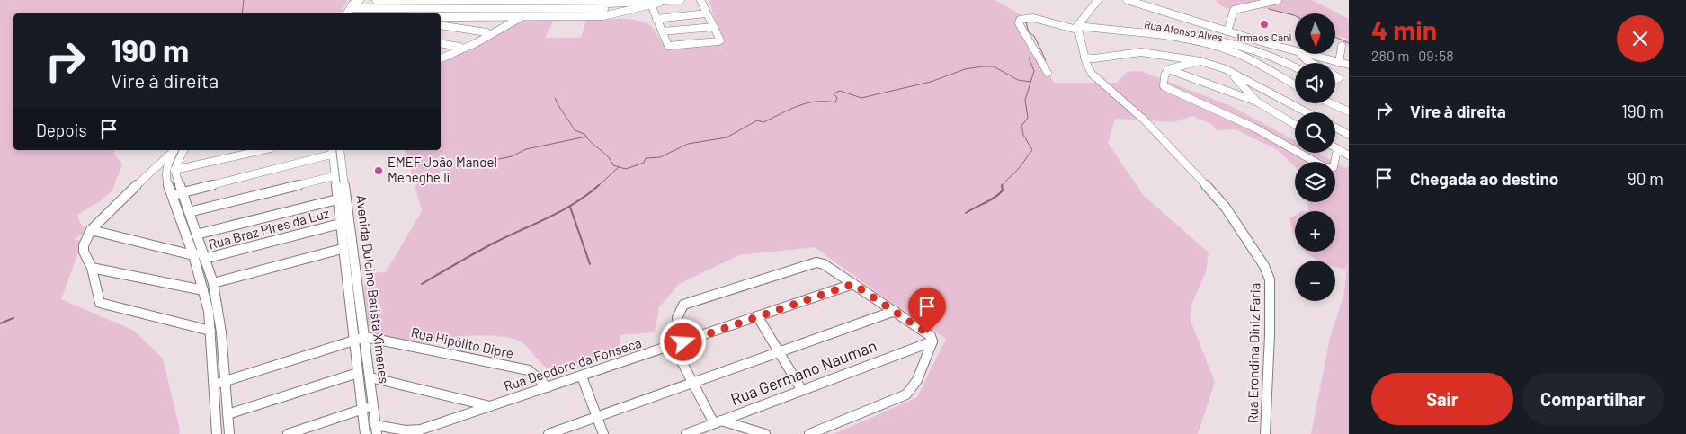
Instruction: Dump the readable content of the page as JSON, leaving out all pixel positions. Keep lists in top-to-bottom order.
{
  "streets": {
    "street": [
      "Rua Afonso Alves",
      "Rua Braz Pires da Luz",
      "Avenida Dulcino Batista Ximenes",
      "Rua Hipólito Dipre",
      "Rua Erondina Diniz Faria",
      "Rua Deodoro da Fonseca",
      "Rua Germano Nauman"
    ]
  },
  "crossings": [
    ["Rua Afonso Alves", "Rua Erondina Diniz Faria"],
    ["Rua Braz Pires da Luz", "Avenida Dulcino Batista Ximenes"],
    ["Avenida Dulcino Batista Ximenes", "Rua Hipólito Dipre"],
    ["Avenida Dulcino Batista Ximenes", "Rua Deodoro da Fonseca"],
    ["Rua Hipólito Dipre", "Rua Deodoro da Fonseca"]
  ],
  "places": ["Irmaos Cani", "EMEF João Manoel Meneghelli"],
  "north": "bottom",
  "page": {
    "heading": ["4 min", "280 m · 09:58"],
    "map_buttons": ["+", "−"],
    "turn": ["190 m", "Vire à direita"],
    "list": [
      {
        "name": "Vire à direita",
        "value": "190 m"
      },
      {
        "name": "Chegada ao destino",
        "value": "90 m"
      }
    ],
    "then": "Depois",
    "buttons": ["Sair", "Compartilhar"]
  }
}
